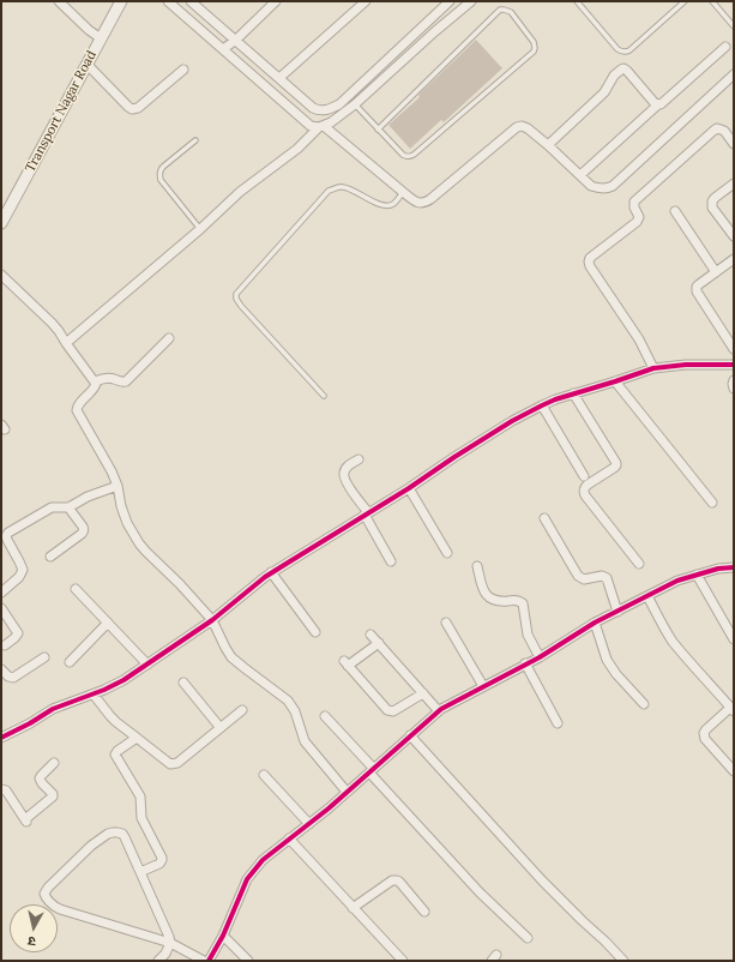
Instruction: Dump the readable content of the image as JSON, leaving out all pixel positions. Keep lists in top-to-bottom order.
{
  "streets": {
    "street": ["Transport Nagar Road"]
  },
  "north": "bottom"
}
